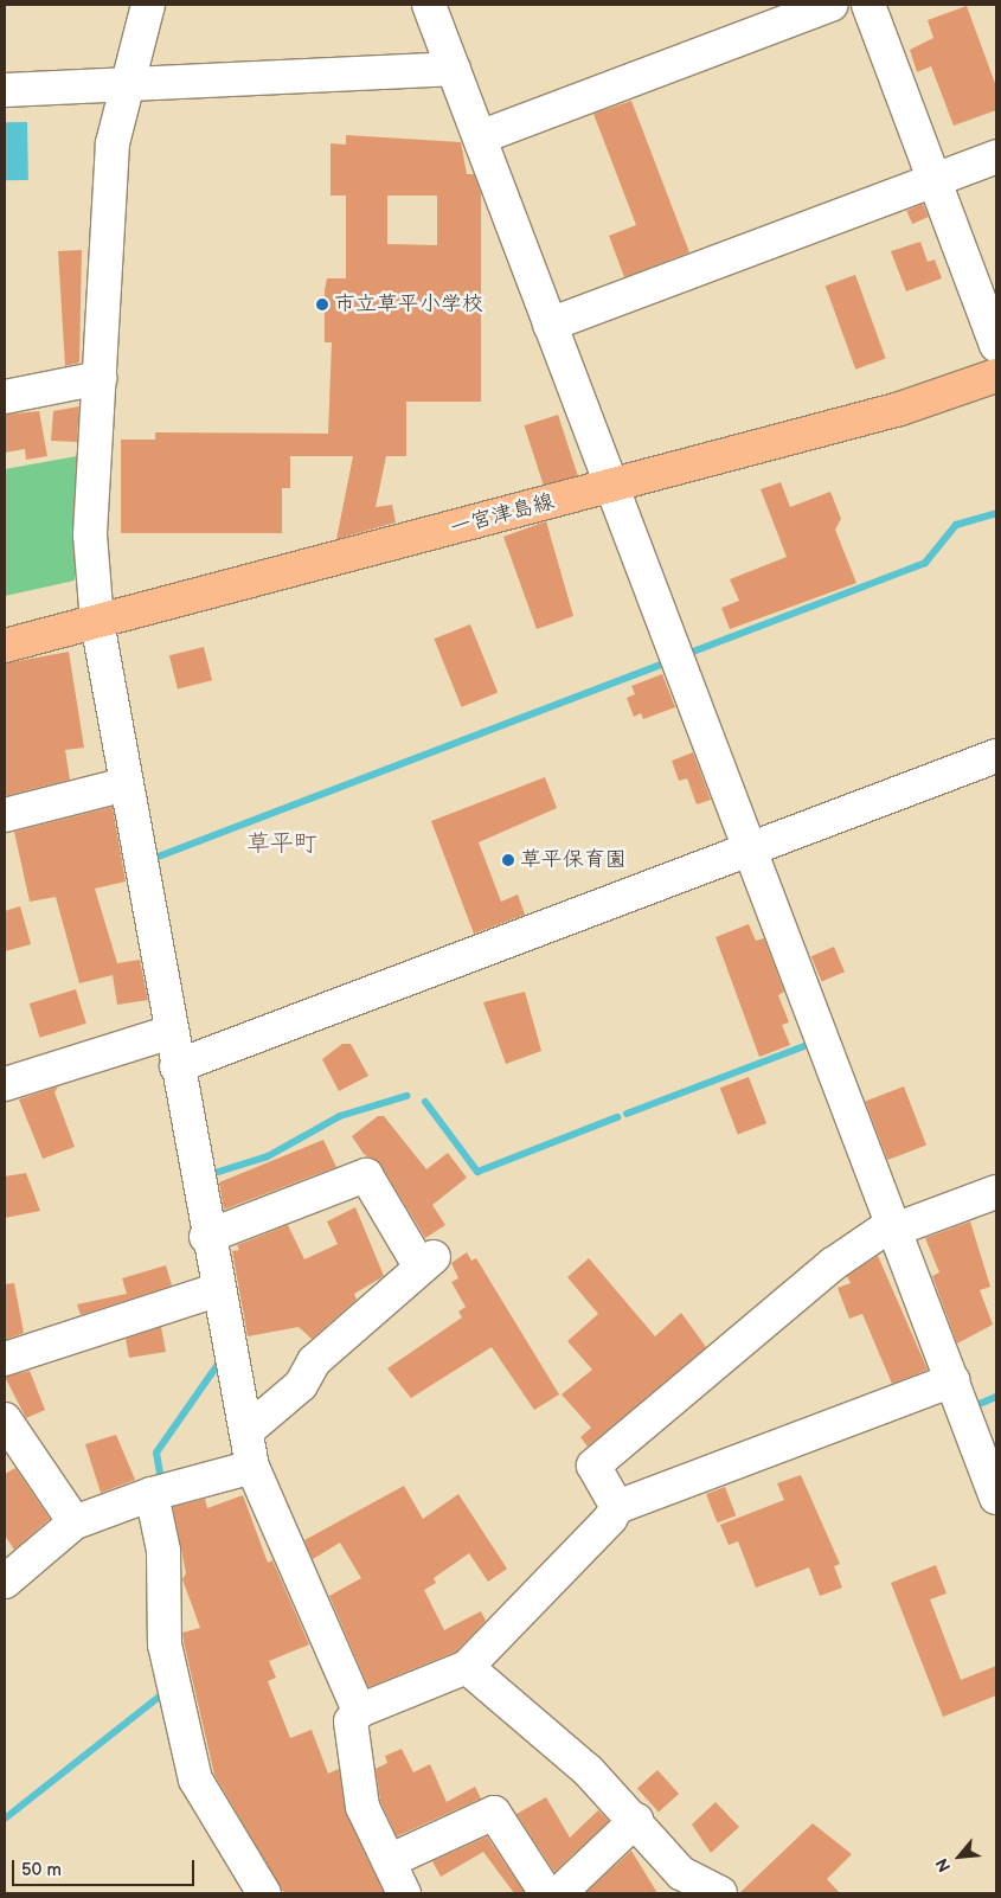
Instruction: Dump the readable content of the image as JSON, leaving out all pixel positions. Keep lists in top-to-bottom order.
{
  "streets": {
    "main road": ["一宮津島線"]
  },
  "districts": ["草平町"],
  "places": ["市立草平小学校", "草平保育園"],
  "scale_bar": "50 m",
  "north": "bottom left"
}
